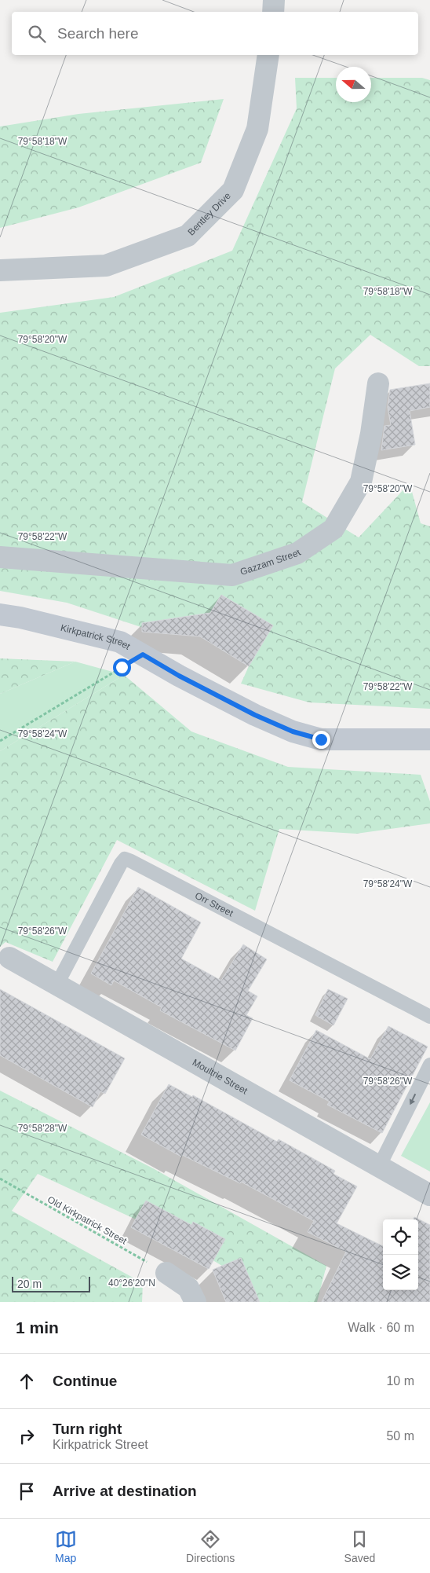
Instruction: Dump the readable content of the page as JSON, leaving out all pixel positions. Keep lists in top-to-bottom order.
{
  "streets": {
    "street": [
      "Bentley Drive",
      "Gazzam Street",
      "Kirkpatrick Street",
      "Moultrie Street"
    ],
    "lane": ["Orr Street"],
    "path": ["Old Kirkpatrick Street"]
  },
  "crossings": [
    ["Orr Street", "Moultrie Street"]
  ],
  "scale_bar": "20 m",
  "north": "left",
  "page": {
    "search": "Search here",
    "scale": "20 m",
    "heading": ["1 min", "Walk · 60 m"],
    "list": [
      ["Continue", "10 m"],
      ["Turn right", "Kirkpatrick Street", "50 m"],
      "Arrive at destination"
    ],
    "nav": ["Map", "Directions", "Saved"]
  },
  "coordinates": [
    "79°58'18\"W",
    "79°58'20\"W",
    "79°58'22\"W",
    "79°58'24\"W",
    "79°58'26\"W",
    "79°58'28\"W",
    "40°26'20\"N"
  ]
}
